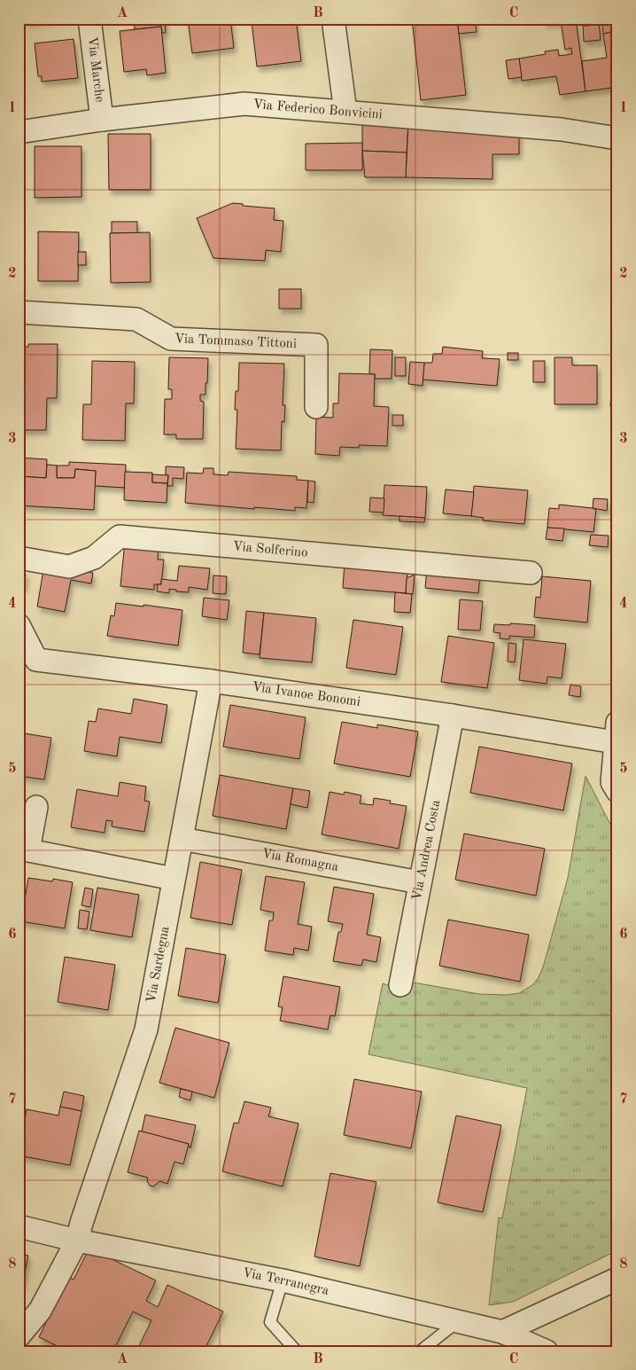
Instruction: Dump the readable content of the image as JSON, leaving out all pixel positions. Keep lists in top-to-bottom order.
{
  "streets": {
    "street": [
      "Via Marche",
      "Via Federico Bonvicini",
      "Via Tommaso Tittoni",
      "Via Solferino",
      "Via Ivanoe Bonomi",
      "Via Andrea Costa",
      "Via Romagna",
      "Via Sardegna",
      "Via Terranegra"
    ]
  },
  "crossings": [
    ["Via Marche", "Via Federico Bonvicini"],
    ["Via Ivanoe Bonomi", "Via Andrea Costa"],
    ["Via Ivanoe Bonomi", "Via Sardegna"],
    ["Via Andrea Costa", "Via Romagna"],
    ["Via Romagna", "Via Sardegna"],
    ["Via Sardegna", "Via Terranegra"]
  ],
  "grid": {
    "columns": ["A", "B", "C"],
    "rows": [
      "1",
      "2",
      "3",
      "4",
      "5",
      "6",
      "7",
      "8"
    ]
  }
}
